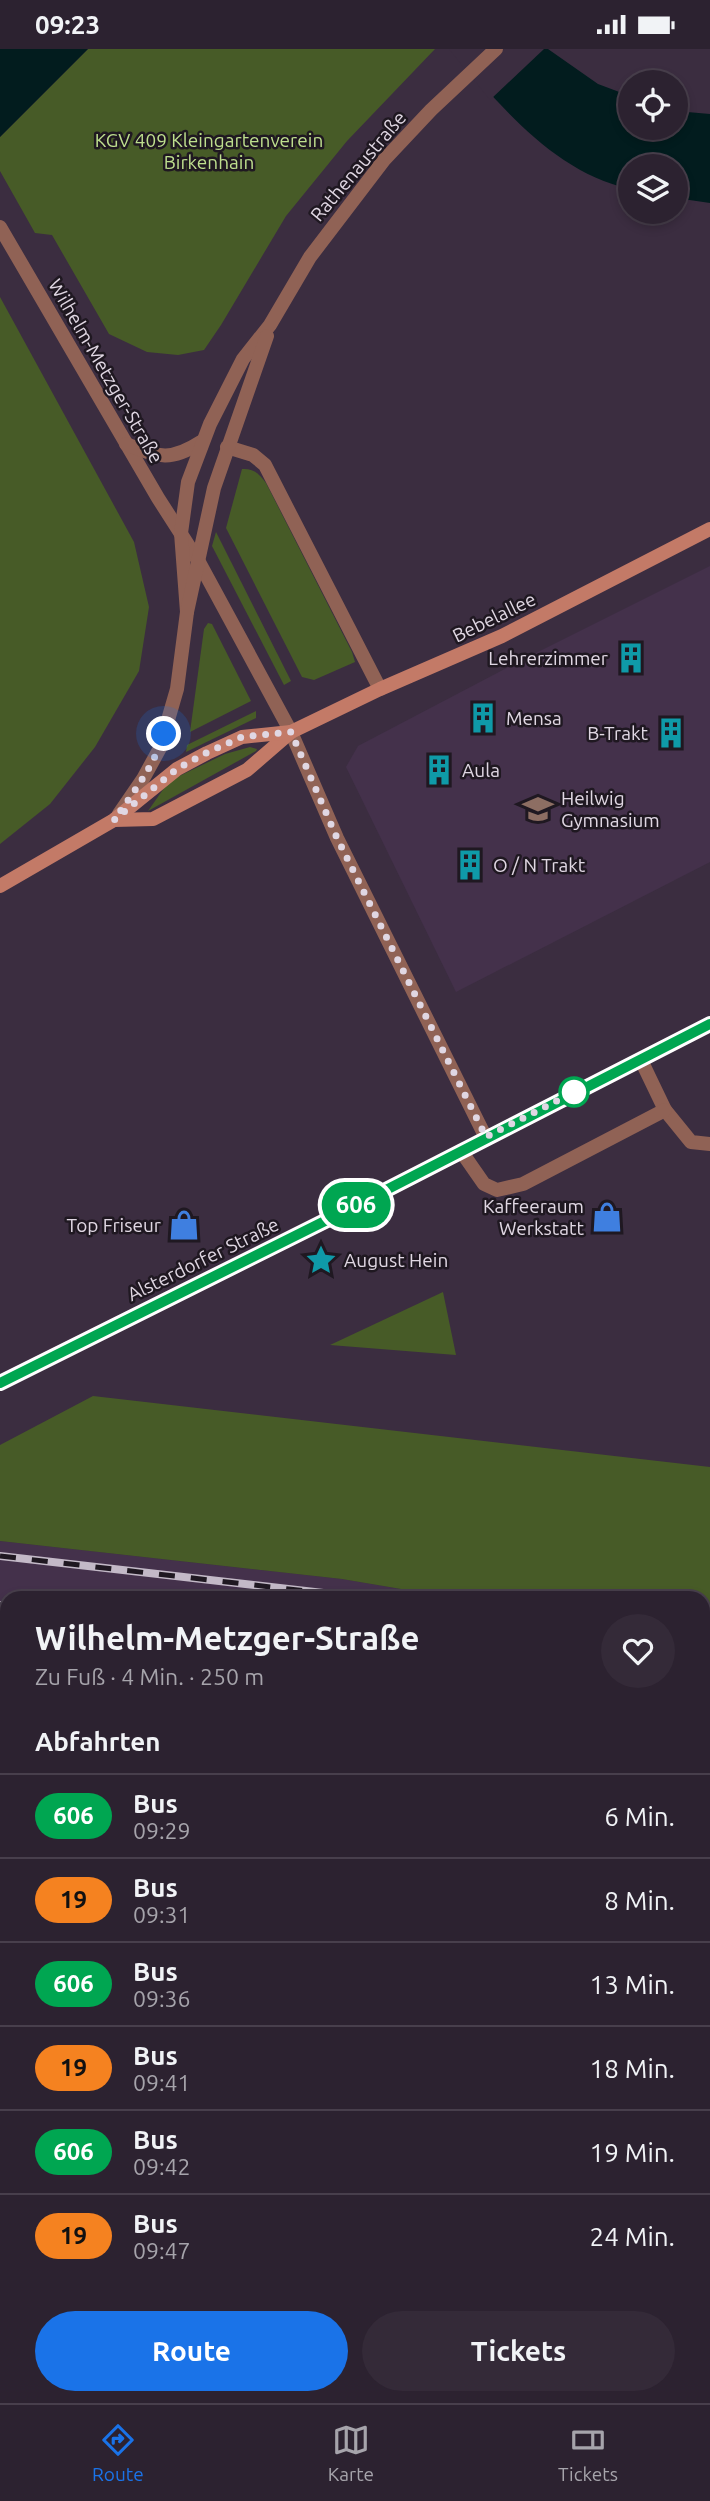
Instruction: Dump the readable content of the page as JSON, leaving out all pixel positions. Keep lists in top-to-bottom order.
{
  "streets": {
    "street": [
      "Rathenaustraße",
      "Wilhelm-Metzger-Straße",
      "Bebelallee",
      "Alsterdorfer Straße"
    ]
  },
  "crossings": [
    ["Rathenaustraße", "Wilhelm-Metzger-Straße"],
    ["Wilhelm-Metzger-Straße", "Bebelallee"],
    ["Wilhelm-Metzger-Straße", "Alsterdorfer Straße"]
  ],
  "parks": ["KGV 409 Kleingartenverein Birkenhain"],
  "places": {
    "building": [
      "Lehrerzimmer",
      "Mensa",
      "B-Trakt",
      "Aula",
      "O / N Trakt"
    ],
    "school or university": ["Heilwig Gymnasium"],
    "shop": ["Kaffeeraum Werkstatt", "Top Friseur"],
    "place": ["August Hein"]
  },
  "lines": ["bus line 606"],
  "page": {
    "status": "09:23",
    "on_map": "606",
    "heading": [
      ["Wilhelm-Metzger-Straße", "Zu Fuß · 4 Min. · 250 m"],
      "Abfahrten"
    ],
    "list": [
      {
        "mark": "606",
        "name": "Bus",
        "note": "09:29",
        "value": "6 Min."
      },
      {
        "mark": "19",
        "name": "Bus",
        "note": "09:31",
        "value": "8 Min."
      },
      {
        "mark": "606",
        "name": "Bus",
        "note": "09:36",
        "value": "13 Min."
      },
      {
        "mark": "19",
        "name": "Bus",
        "note": "09:41",
        "value": "18 Min."
      },
      {
        "mark": "606",
        "name": "Bus",
        "note": "09:42",
        "value": "19 Min."
      },
      {
        "mark": "19",
        "name": "Bus",
        "note": "09:47",
        "value": "24 Min."
      }
    ],
    "buttons": ["Route", "Tickets"],
    "tabs": ["Route", "Karte", "Tickets"]
  }
}
